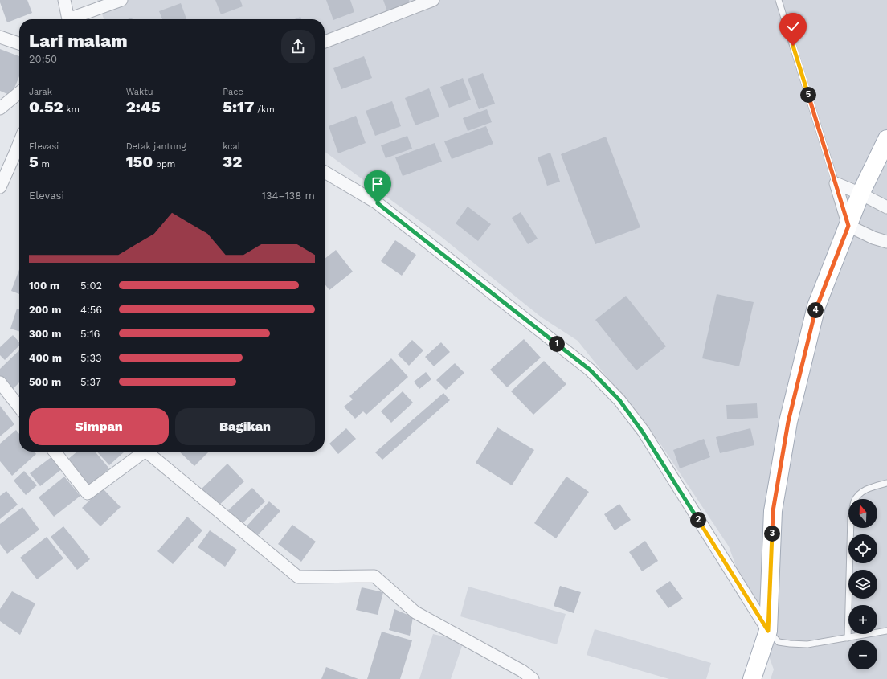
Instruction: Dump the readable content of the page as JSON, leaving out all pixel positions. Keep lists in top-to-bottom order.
{
  "north": "top",
  "page": {
    "heading": ["Lari malam", "20:50"],
    "stats": [
      ["Jarak", "0.52 km"],
      ["Waktu", "2:45"],
      ["Pace", "5:17 /km"],
      ["Elevasi", "5 m"],
      ["Detak jantung", "150 bpm"],
      ["kcal", "32"]
    ],
    "pins": [
      "5",
      "4",
      "1",
      "2",
      "3"
    ],
    "chart": ["Elevasi", "134–138 m"],
    "list": [
      {
        "name": "100 m",
        "note": "5:02"
      },
      {
        "name": "200 m",
        "note": "4:56"
      },
      {
        "name": "300 m",
        "note": "5:16"
      },
      {
        "name": "400 m",
        "note": "5:33"
      },
      {
        "name": "500 m",
        "note": "5:37"
      }
    ],
    "buttons": ["Simpan", "Bagikan"],
    "map_buttons": ["+", "−"]
  }
}
